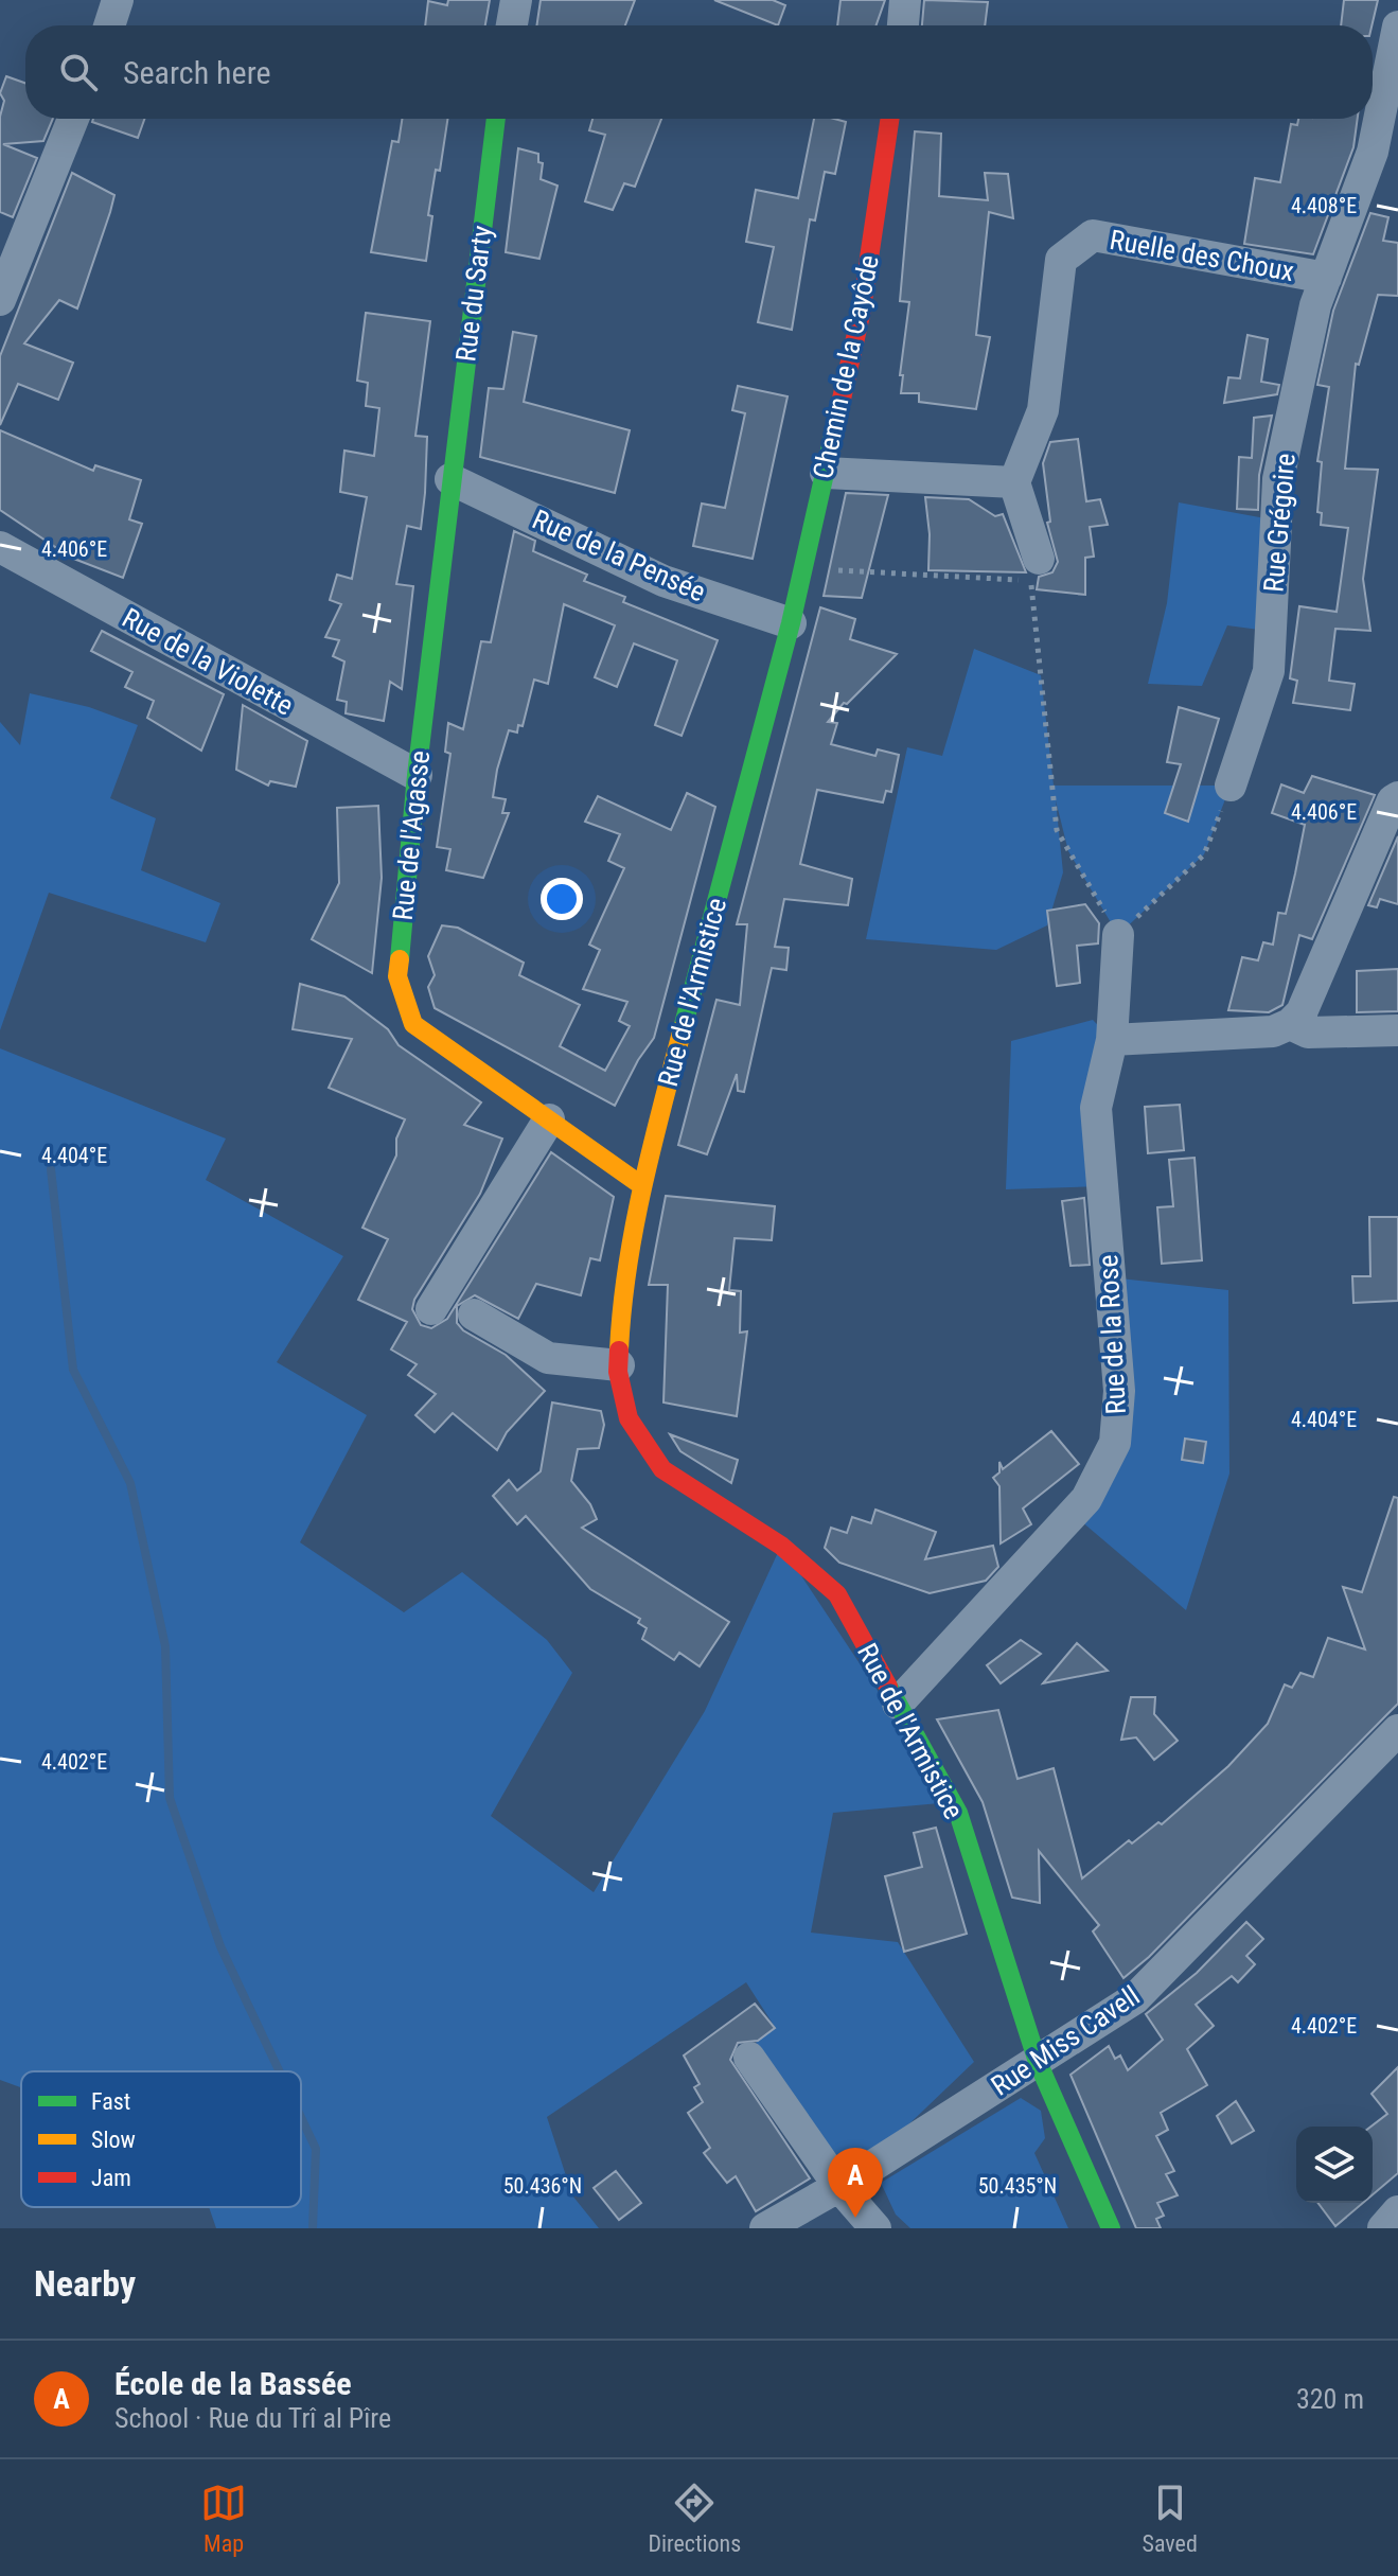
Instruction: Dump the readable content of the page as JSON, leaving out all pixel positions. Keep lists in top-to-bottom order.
{
  "streets": {
    "street": [
      "Ruelle des Choux",
      "Rue du Sarty",
      "Chemin de la Cayôde",
      "Rue Grégoire",
      "Rue de la Pensée",
      "Rue de la Violette",
      "Rue de l'Agasse",
      "Rue de l'Armistice",
      "Rue de la Rose",
      "Rue Miss Cavell"
    ]
  },
  "crossings": [
    ["Ruelle des Choux", "Rue Grégoire"],
    ["Rue du Sarty", "Rue de la Pensée"],
    ["Rue du Sarty", "Rue de l'Agasse"],
    ["Chemin de la Cayôde", "Rue de la Pensée"],
    ["Chemin de la Cayôde", "Rue de l'Armistice"],
    ["Rue de la Pensée", "Rue de l'Agasse"],
    ["Rue de la Pensée", "Rue de l'Armistice"],
    ["Rue de la Violette", "Rue de l'Agasse"],
    ["Rue de l'Agasse", "Rue de l'Armistice"],
    ["Rue de l'Armistice", "Rue de la Rose"],
    ["Rue de l'Armistice", "Rue Miss Cavell"]
  ],
  "legend": ["Fast", "Slow", "Jam"],
  "page": {
    "search": "Search here",
    "pins": "A",
    "heading": "Nearby",
    "list": [
      {
        "mark": "A",
        "name": "École de la Bassée",
        "note": "School · Rue du Trî al Pîre",
        "value": "320 m"
      }
    ],
    "nav": ["Map", "Directions", "Saved"]
  },
  "coordinates": [
    "4.408°E",
    "4.406°E",
    "4.404°E",
    "4.402°E",
    "50.436°N",
    "50.435°N"
  ]
}
